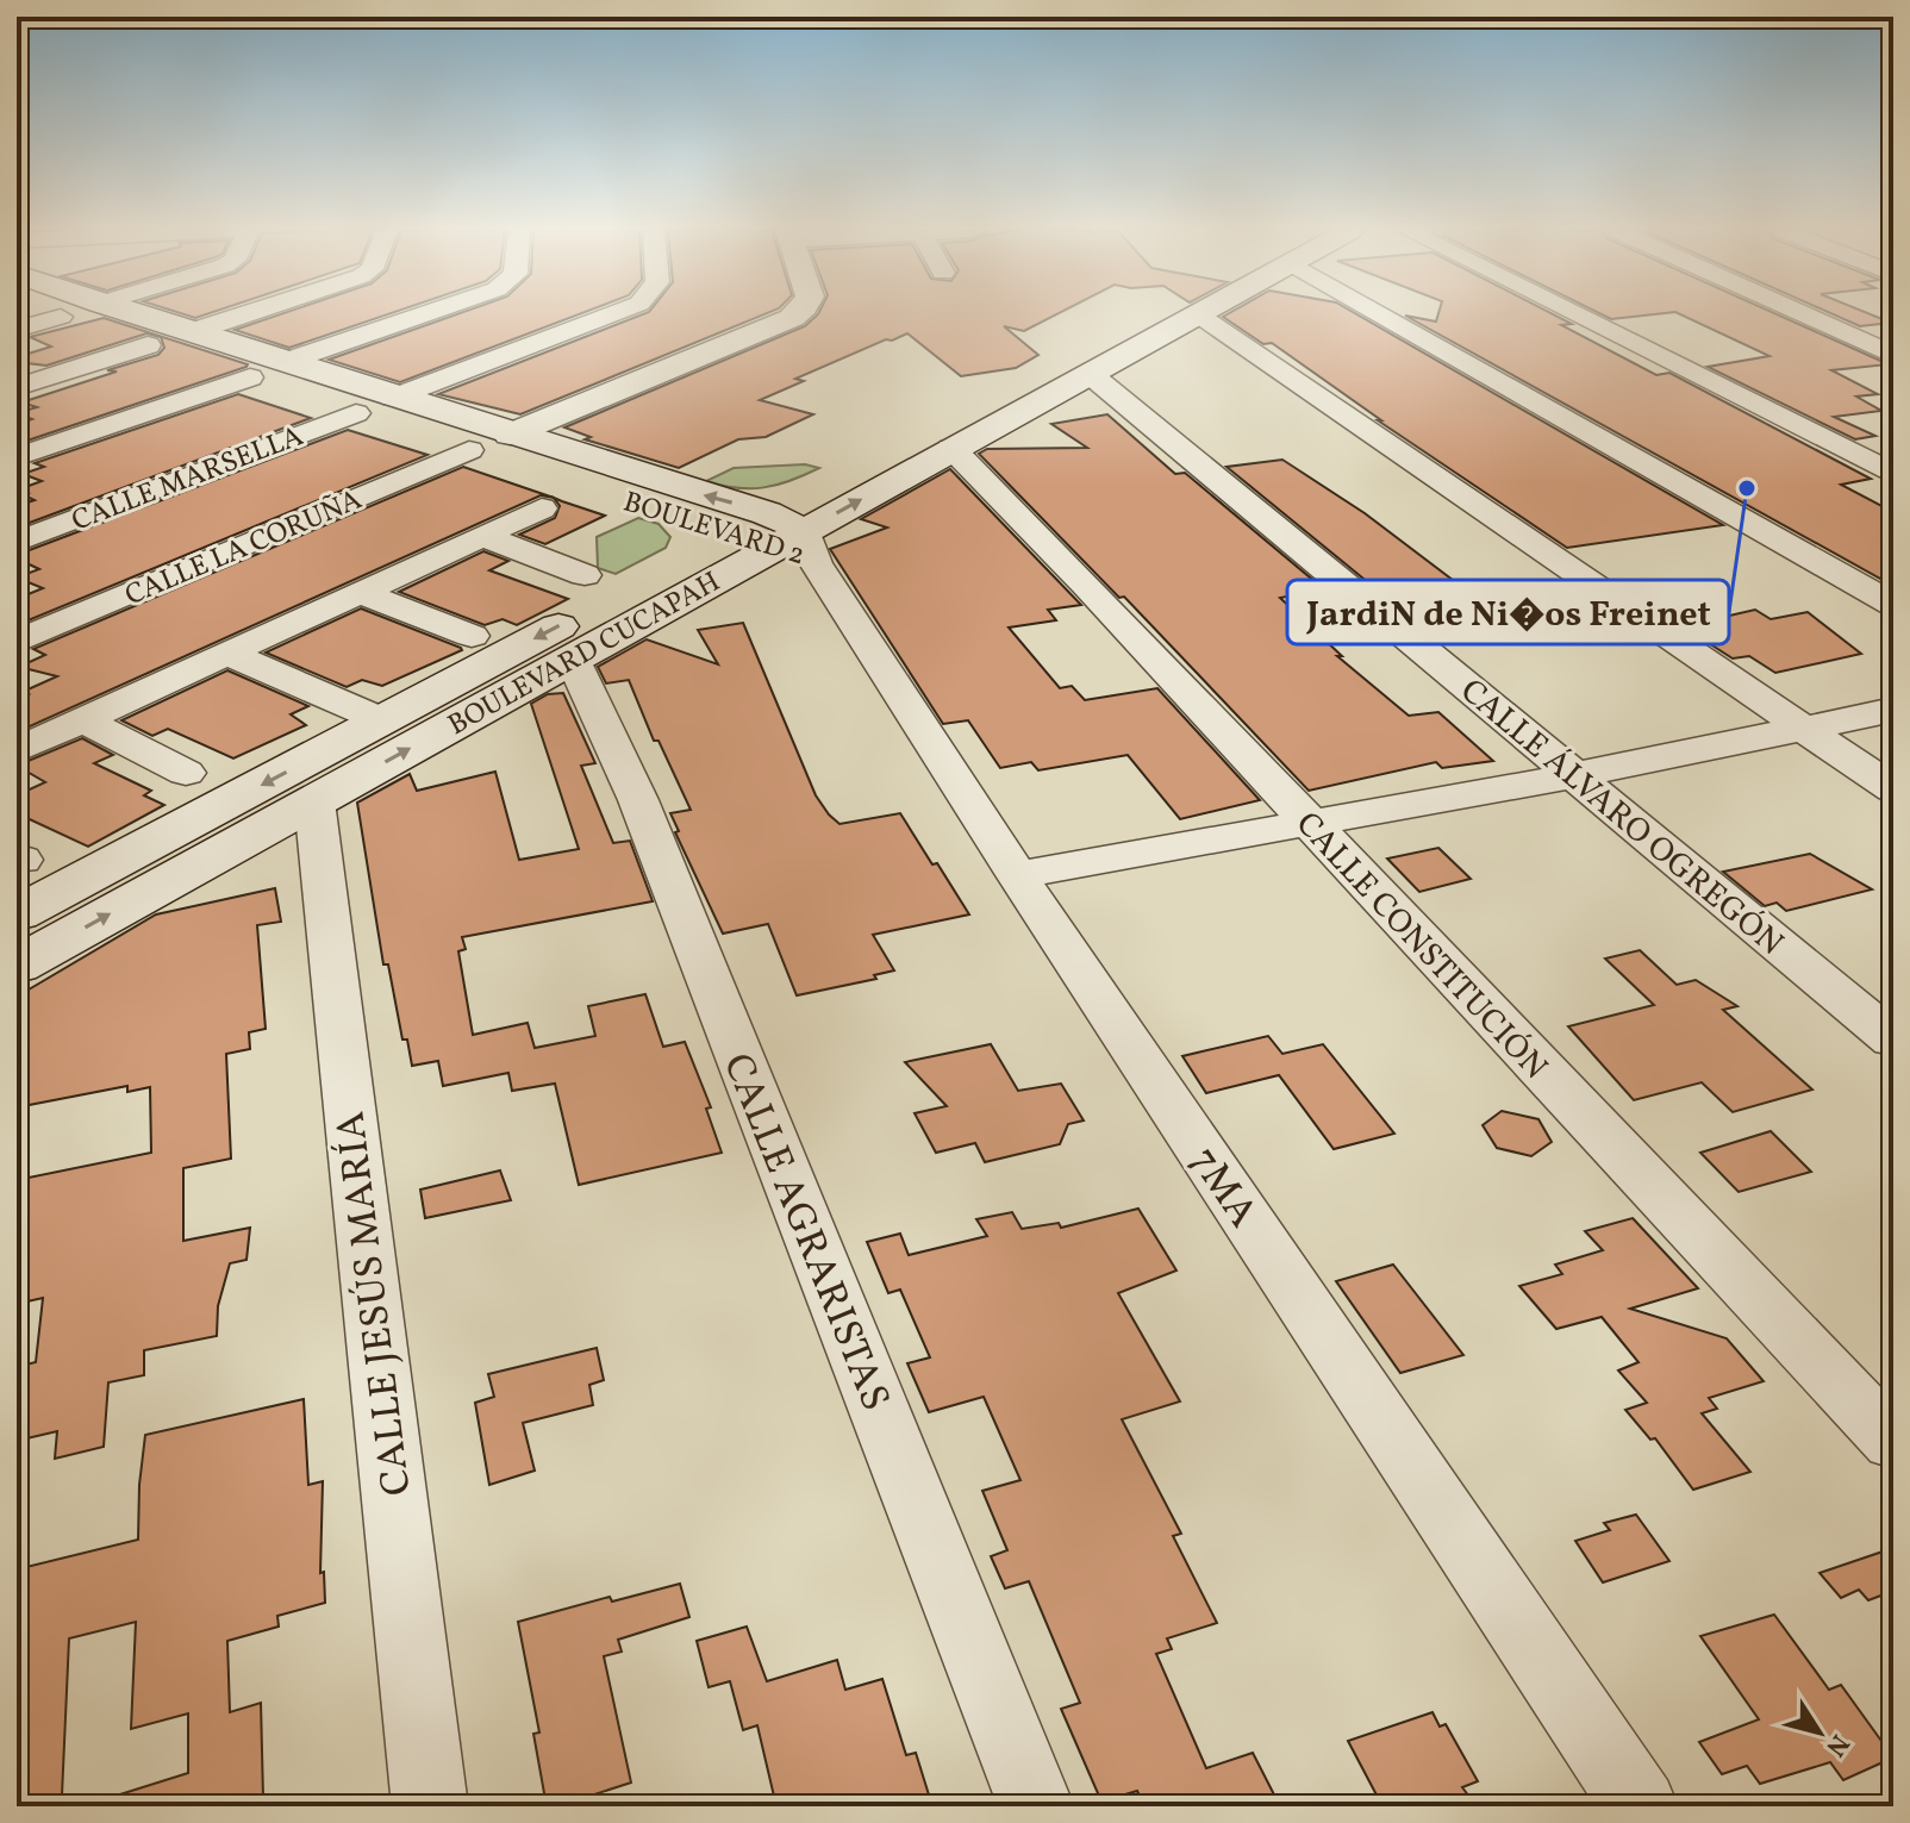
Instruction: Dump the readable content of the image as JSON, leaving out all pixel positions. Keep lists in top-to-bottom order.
{
  "streets": {
    "main road": ["BOULEVARD 2", "BOULEVARD CUCAPAH"],
    "street": [
      "CALLE MARSELLA",
      "CALLE LA CORUÑA",
      "CALLE ÁLVARO OGREGÓN",
      "CALLE CONSTITUCIÓN",
      "7MA",
      "CALLE AGRARISTAS",
      "CALLE JESÚS MARÍA"
    ]
  },
  "crossings": [
    ["CALLE MARSELLA", "BOULEVARD 2"],
    ["BOULEVARD 2", "CALLE LA CORUÑA"],
    ["BOULEVARD 2", "BOULEVARD CUCAPAH"],
    ["BOULEVARD 2", "7MA"],
    ["BOULEVARD CUCAPAH", "CALLE ÁLVARO OGREGÓN"],
    ["BOULEVARD CUCAPAH", "CALLE CONSTITUCIÓN"],
    ["BOULEVARD CUCAPAH", "7MA"],
    ["BOULEVARD CUCAPAH", "CALLE AGRARISTAS"],
    ["BOULEVARD CUCAPAH", "CALLE JESÚS MARÍA"]
  ],
  "places": ["JardiN de Ni�os Freinet"],
  "north": "bottom right"
}
